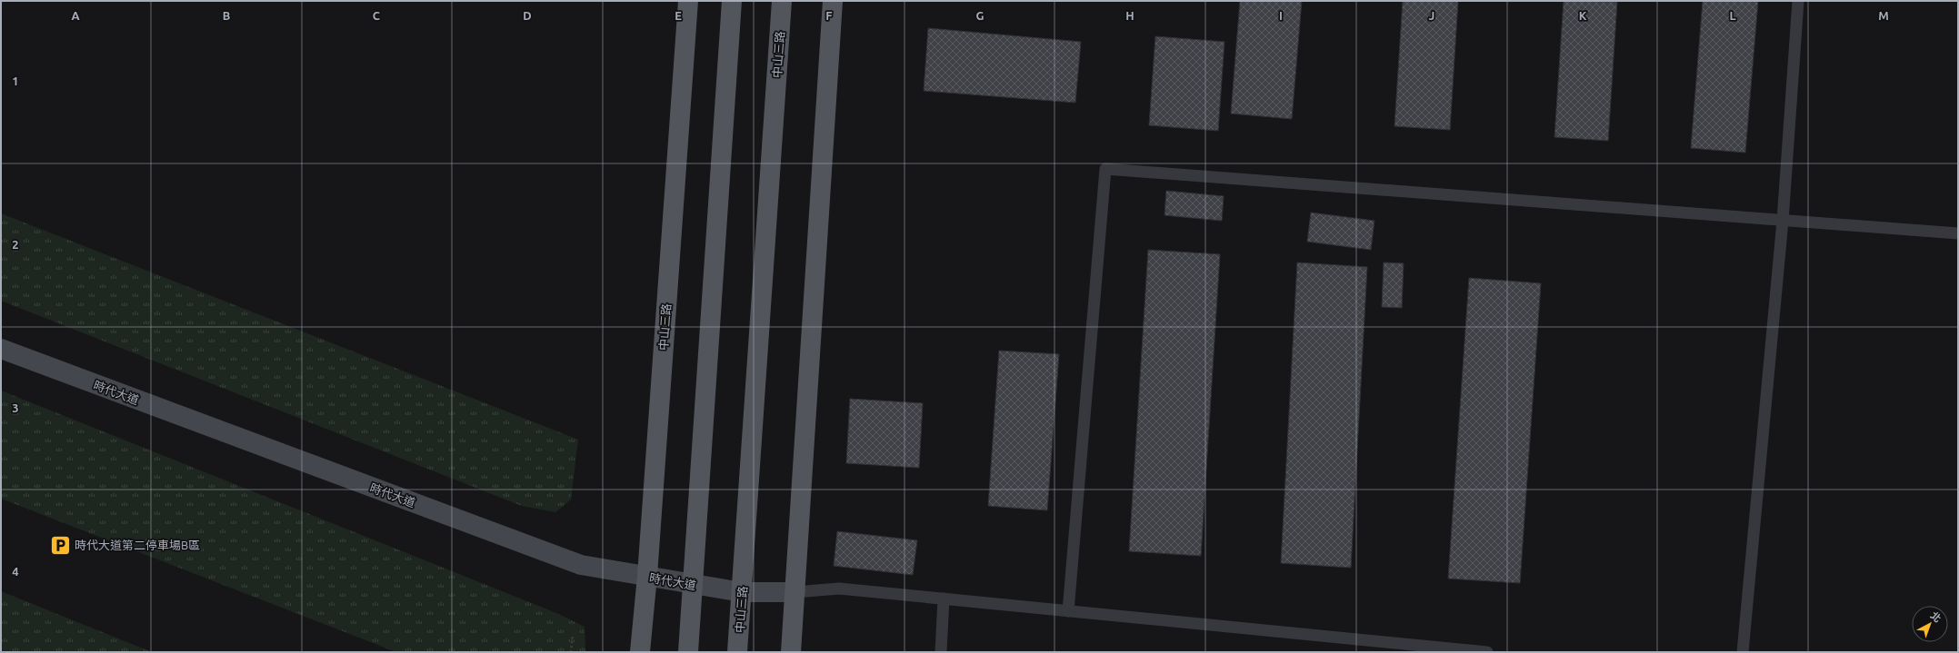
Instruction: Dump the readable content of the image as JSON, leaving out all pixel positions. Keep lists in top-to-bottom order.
{
  "streets": {
    "main road": ["中山三路"],
    "street": ["時代大道"]
  },
  "crossings": [
    ["中山三路", "時代大道"]
  ],
  "places": {
    "parking": ["時代大道第二停車場B區"]
  },
  "north": "top right",
  "grid": {
    "columns": [
      "A",
      "B",
      "C",
      "D",
      "E",
      "F",
      "G",
      "H",
      "I",
      "J",
      "K",
      "L",
      "M"
    ],
    "rows": [
      "1",
      "2",
      "3",
      "4"
    ]
  }
}
